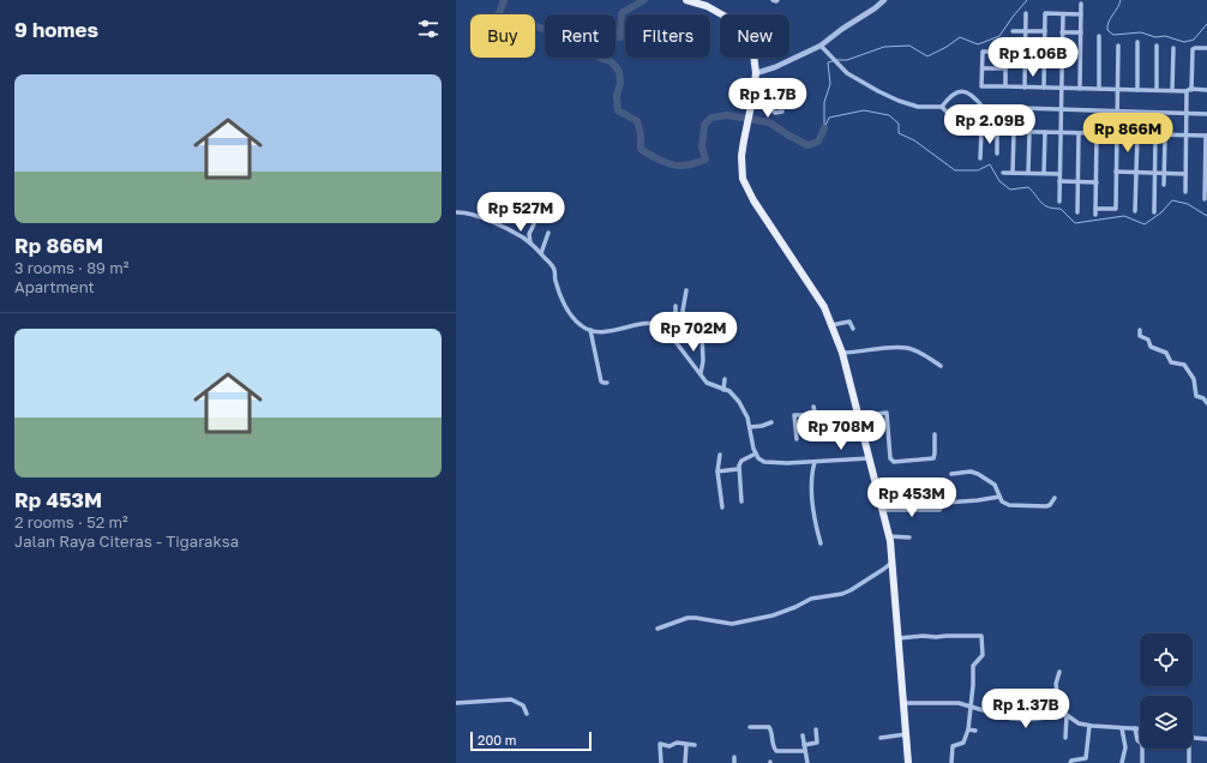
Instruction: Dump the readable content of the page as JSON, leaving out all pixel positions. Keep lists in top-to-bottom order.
{
  "scale_bar": "200 m",
  "page": {
    "heading": "9 homes",
    "chip": [
      "Buy",
      "Rent",
      "Filters",
      "New"
    ],
    "price": [
      "Rp 1.06B",
      "Rp 1.7B",
      "Rp 2.09B",
      "Rp 866M",
      "Rp 527M",
      "Rp 702M",
      "Rp 708M",
      "Rp 453M",
      "Rp 1.37B"
    ],
    "list": [
      {
        "name": "Rp 866M",
        "note": "3 rooms · 89 m² · Apartment"
      },
      {
        "name": "Rp 453M",
        "note": "2 rooms · 52 m² · Jalan Raya Citeras - Tigaraksa"
      }
    ],
    "scale": "200 m"
  }
}
